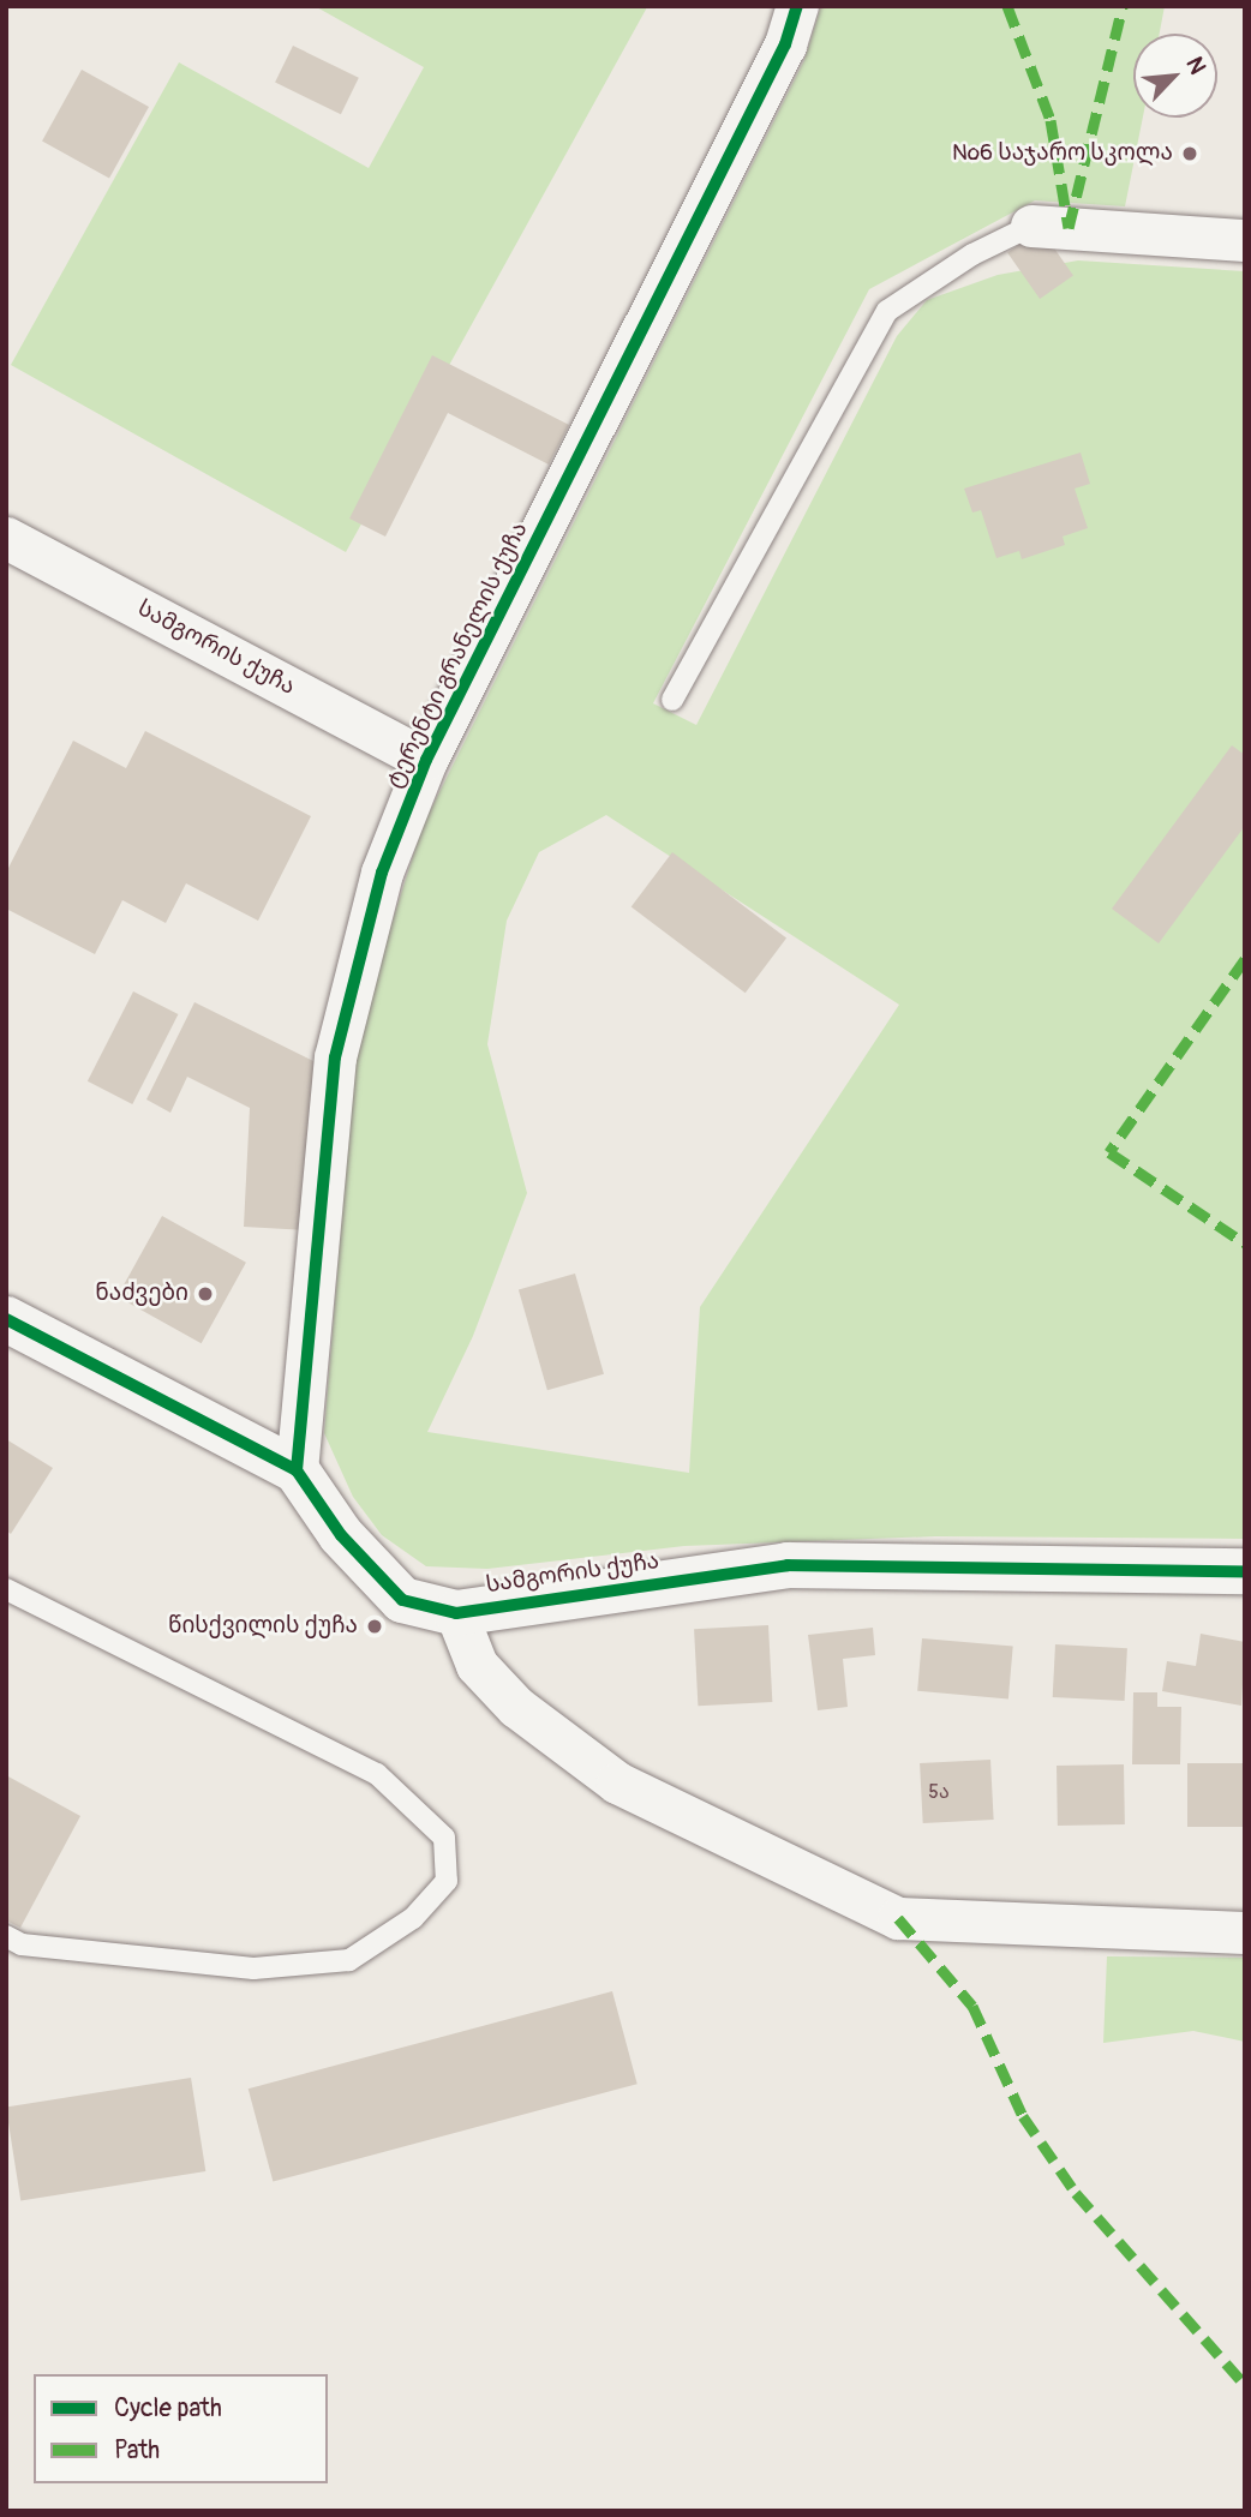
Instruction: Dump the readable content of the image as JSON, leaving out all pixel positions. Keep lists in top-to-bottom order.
{
  "streets": {
    "street": ["სამგორის ქუჩა", "ტერენტი გრანელის ქუჩა"]
  },
  "crossings": [
    ["სამგორის ქუჩა", "ტერენტი გრანელის ქუჩა"]
  ],
  "places": ["№6 საჯარო სკოლა", "ნაძვები", "წისქვილის ქუჩა"],
  "house_numbers": ["5ა"],
  "legend": ["Cycle path", "Path"],
  "north": "top right"
}
